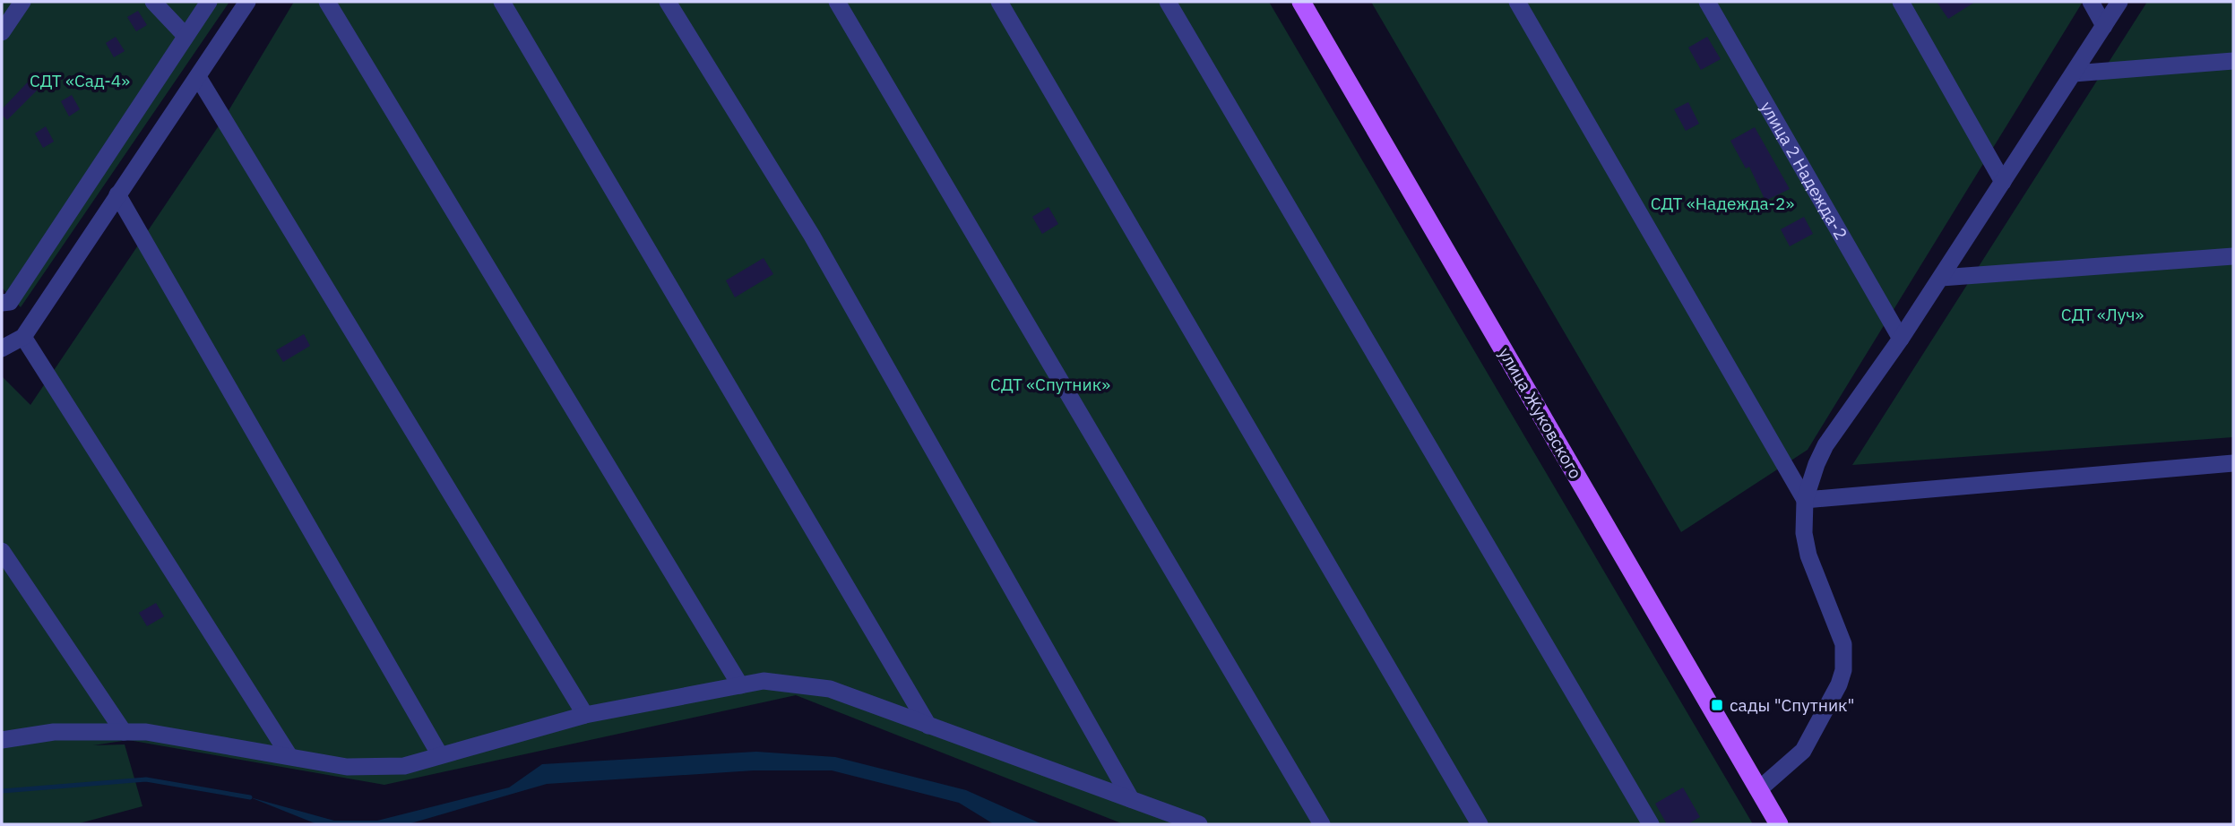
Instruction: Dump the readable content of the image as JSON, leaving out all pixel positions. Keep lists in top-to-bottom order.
{
  "streets": {
    "main road": ["улица Жуковского"],
    "street": ["улица 2 Надежда-2"]
  },
  "parks": [
    "СДТ «Сад-4»",
    "СДТ «Надежда-2»",
    "СДТ «Луч»",
    "СДТ «Спутник»"
  ],
  "places": {
    "transit": ["сады \"Спутник\""]
  }
}
